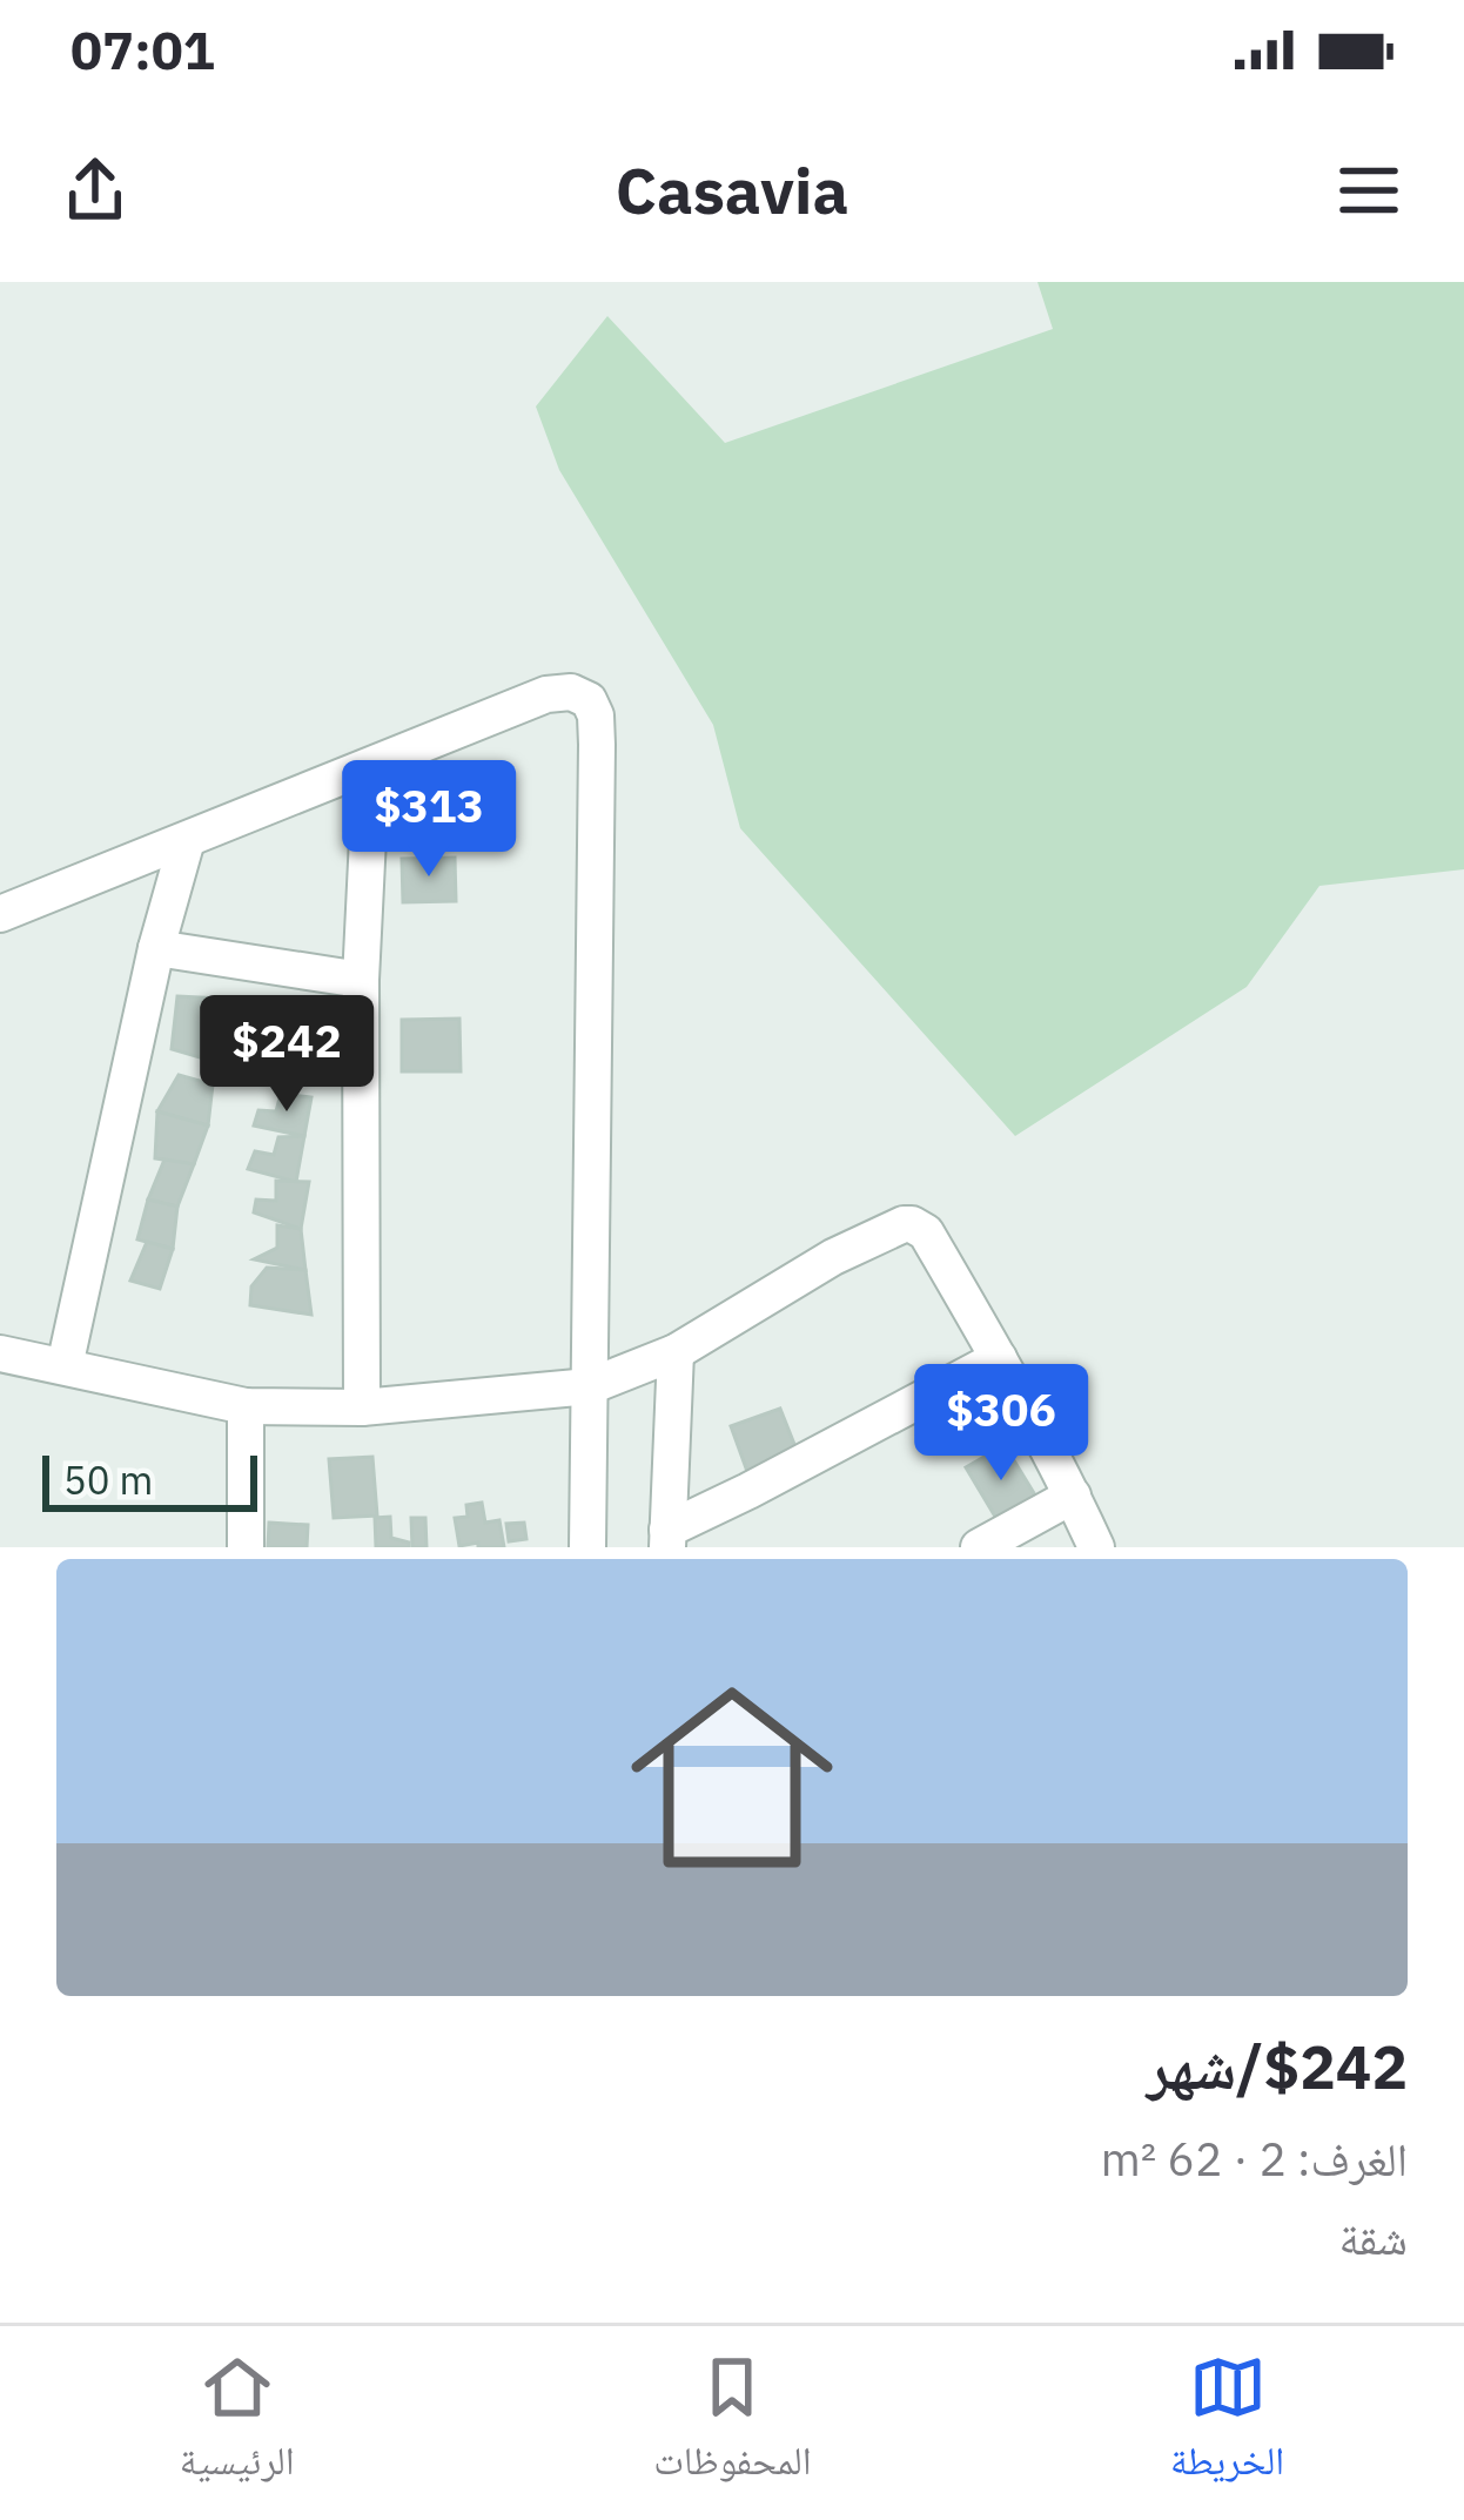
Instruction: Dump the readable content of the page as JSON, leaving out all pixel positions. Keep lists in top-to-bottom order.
{
  "scale_bar": "50 m",
  "page": {
    "status": "07:01",
    "header": "Casavia",
    "price": ["$313", "$242", "$306"],
    "scale": "50 m",
    "list": [
      {
        "name": "$242/شهر",
        "note": "الغرف: 2 · 62 m² · شقة"
      }
    ],
    "tabs": ["الخريطة", "المحفوظات", "الرئيسية"]
  }
}
